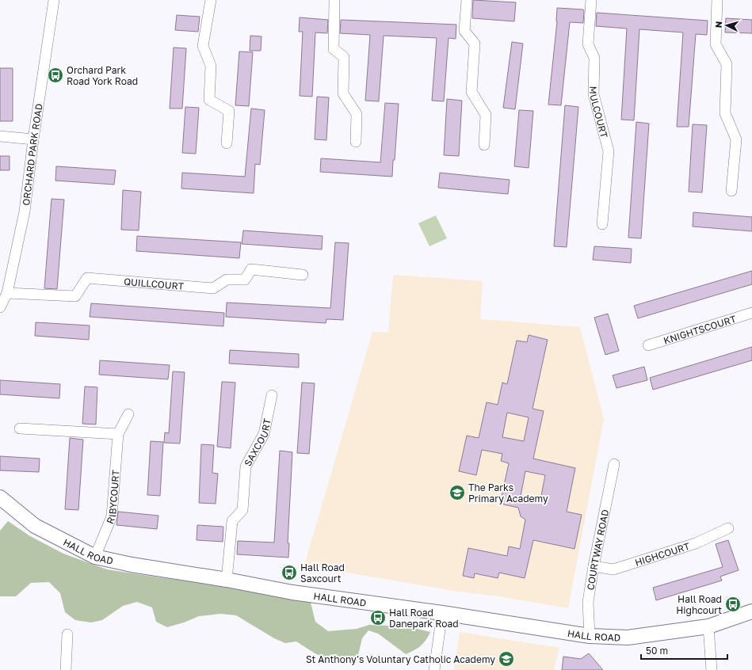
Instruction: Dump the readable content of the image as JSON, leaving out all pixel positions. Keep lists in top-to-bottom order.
{
  "streets": {
    "street": [
      "MULCOURT",
      "ORCHARD PARK ROAD",
      "QUILLCOURT",
      "KNIGHTSCOURT",
      "SAXCOURT",
      "RIBYCOURT",
      "HALL ROAD",
      "COURTWAY ROAD",
      "HIGHCOURT"
    ]
  },
  "crossings": [
    ["ORCHARD PARK ROAD", "QUILLCOURT"],
    ["SAXCOURT", "HALL ROAD"],
    ["RIBYCOURT", "HALL ROAD"],
    ["HALL ROAD", "COURTWAY ROAD"],
    ["COURTWAY ROAD", "HIGHCOURT"]
  ],
  "places": {
    "bus stop": [
      "Orchard Park Road York Road",
      "Hall Road Saxcourt",
      "Hall Road Highcourt",
      "Hall Road Danepark Road"
    ],
    "school or university": ["The Parks Primary Academy", "St Anthony's Voluntary Catholic Academy"]
  },
  "scale_bar": "50 m",
  "north": "left"
}
